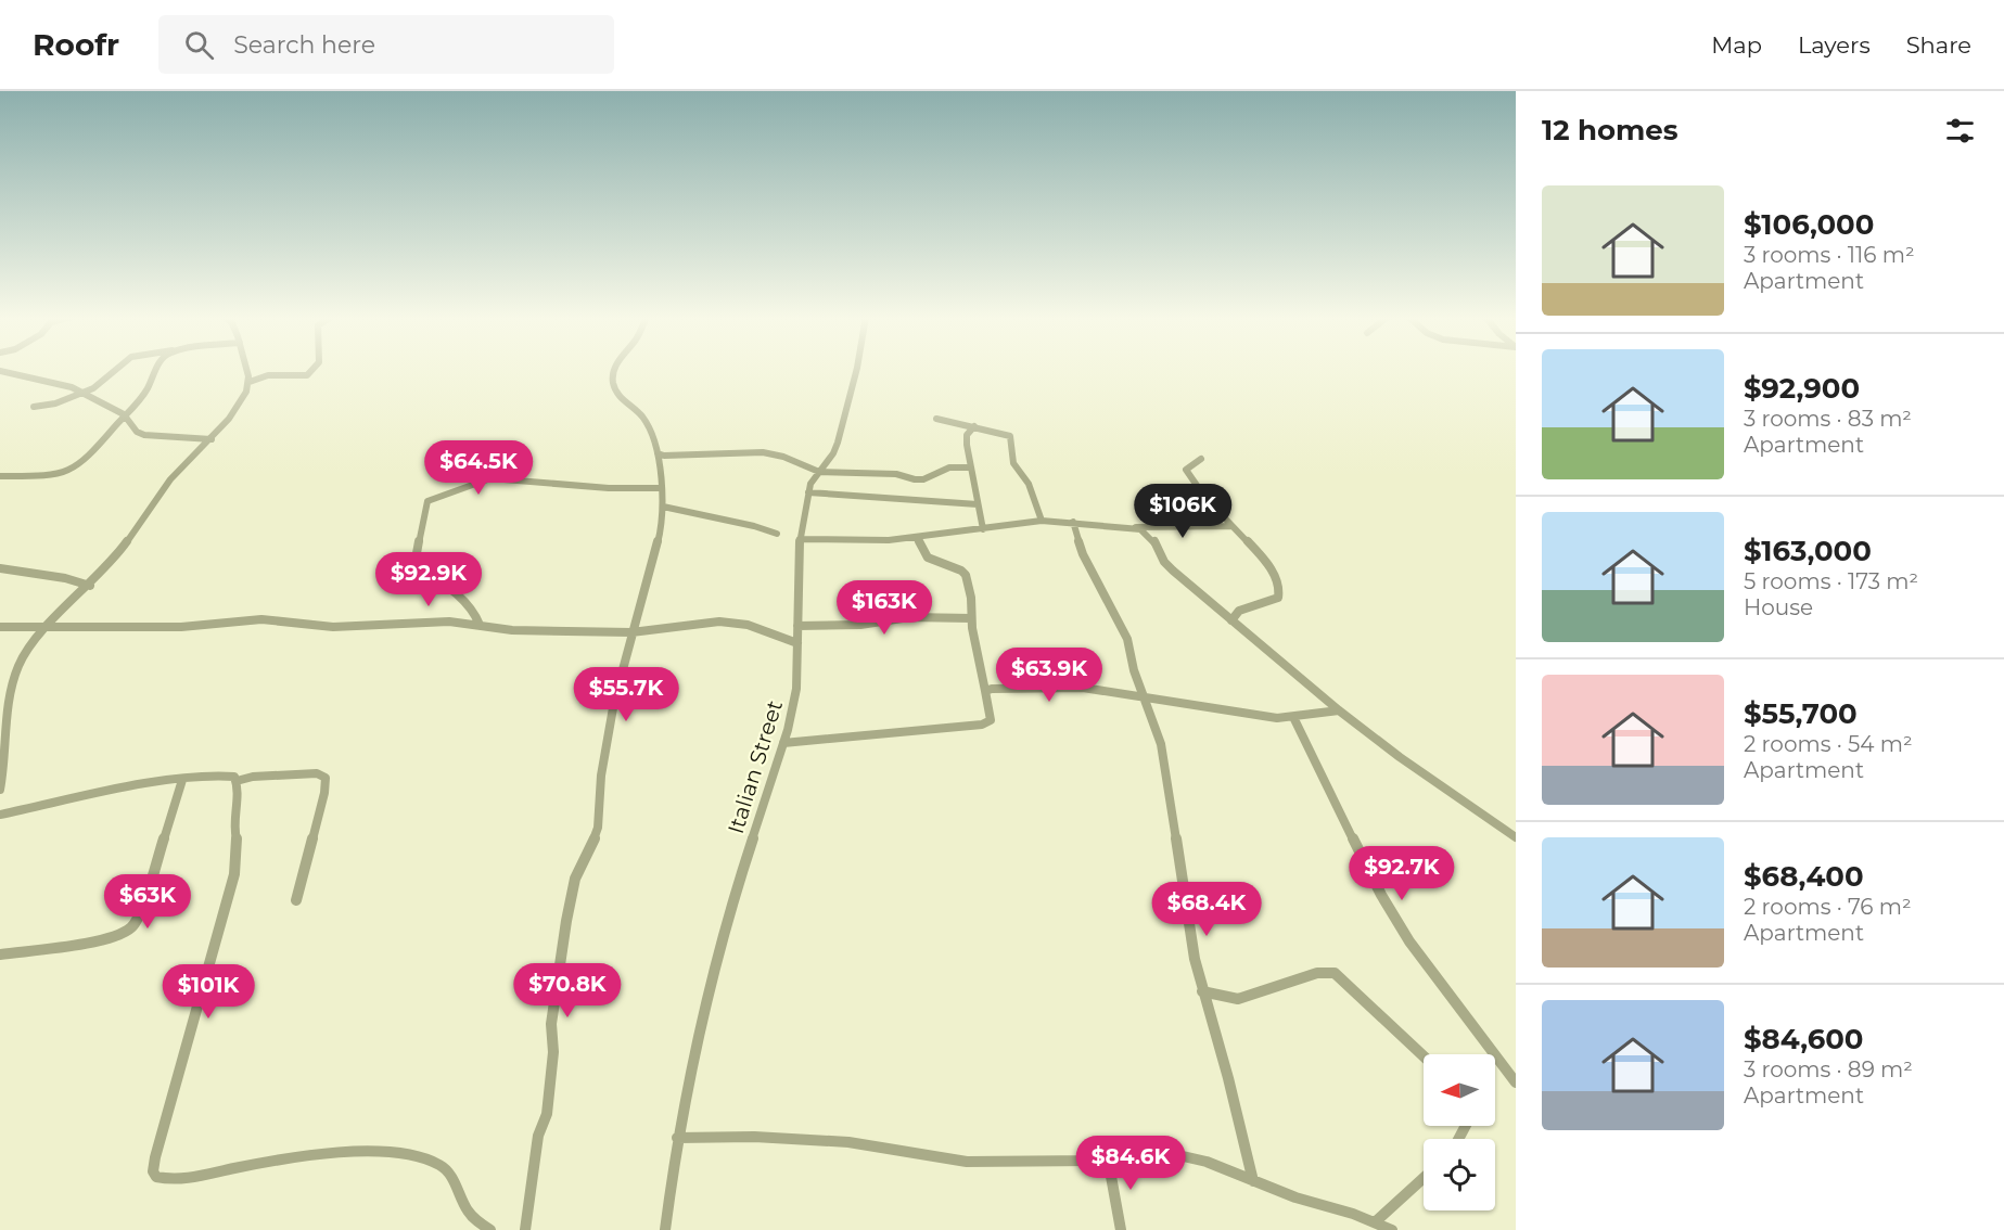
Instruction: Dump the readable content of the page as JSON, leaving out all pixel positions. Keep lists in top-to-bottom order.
{
  "streets": {
    "street": ["Italian Street"]
  },
  "north": "left",
  "page": {
    "header": "Roofr",
    "search": "Search here",
    "nav": ["Map", "Layers", "Share"],
    "heading": "12 homes",
    "list": [
      {
        "name": "$106,000",
        "note": "3 rooms · 116 m² · Apartment"
      },
      {
        "name": "$92,900",
        "note": "3 rooms · 83 m² · Apartment"
      },
      {
        "name": "$163,000",
        "note": "5 rooms · 173 m² · House"
      },
      {
        "name": "$55,700",
        "note": "2 rooms · 54 m² · Apartment"
      },
      {
        "name": "$68,400",
        "note": "2 rooms · 76 m² · Apartment"
      },
      {
        "name": "$84,600",
        "note": "3 rooms · 89 m² · Apartment"
      }
    ],
    "price": [
      "$64.5K",
      "$106K",
      "$92.9K",
      "$163K",
      "$63.9K",
      "$55.7K",
      "$92.7K",
      "$63K",
      "$68.4K",
      "$70.8K",
      "$101K",
      "$84.6K"
    ]
  }
}
